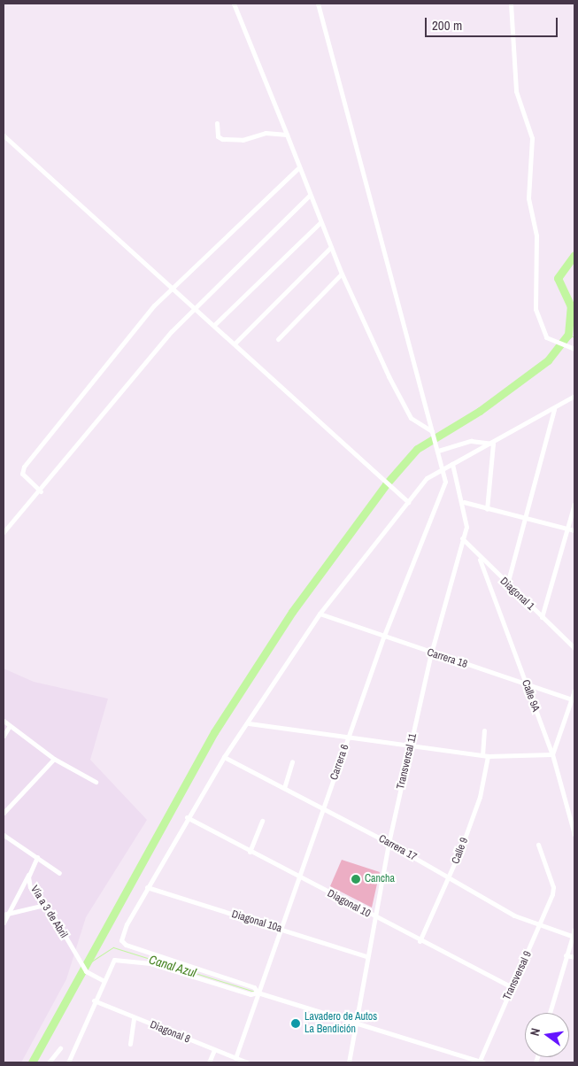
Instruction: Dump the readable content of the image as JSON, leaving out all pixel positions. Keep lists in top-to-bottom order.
{
  "streets": {
    "street": [
      "Diagonal 1",
      "Carrera 18",
      "Calle 9A",
      "Transversal 11",
      "Carrera 6",
      "Carrera 17",
      "Calle 9",
      "Diagonal 10",
      "Vía a 3 de Abril",
      "Diagonal 10a",
      "Transversal 9",
      "Diagonal 8"
    ]
  },
  "crossings": [
    ["Diagonal 1", "Calle 9A"],
    ["Diagonal 1", "Transversal 11"],
    ["Carrera 18", "Calle 9A"],
    ["Carrera 18", "Transversal 11"],
    ["Carrera 18", "Carrera 6"],
    ["Transversal 11", "Carrera 17"],
    ["Transversal 11", "Diagonal 10"],
    ["Transversal 11", "Diagonal 10a"],
    ["Carrera 6", "Carrera 17"],
    ["Carrera 6", "Diagonal 10"],
    ["Carrera 6", "Diagonal 10a"],
    ["Carrera 6", "Diagonal 8"],
    ["Carrera 17", "Calle 9"],
    ["Carrera 17", "Transversal 9"],
    ["Calle 9", "Diagonal 10"],
    ["Diagonal 10", "Transversal 9"]
  ],
  "water": ["Canal Azul"],
  "places": ["Cancha", "Lavadero de Autos La Bendición"],
  "scale_bar": "200 m",
  "north": "left"
}
